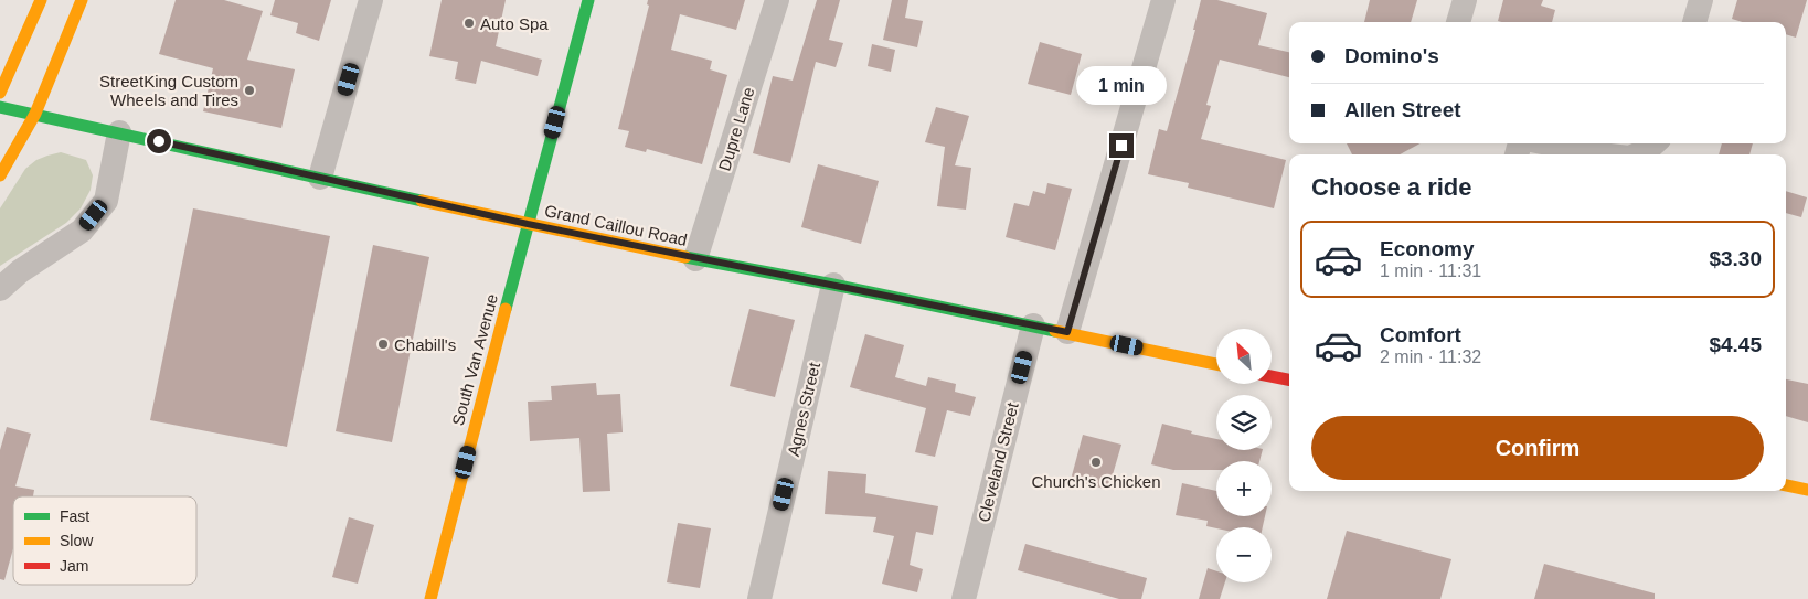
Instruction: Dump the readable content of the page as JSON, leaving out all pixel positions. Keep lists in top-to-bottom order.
{
  "streets": {
    "main road": ["Grand Caillou Road", "South Van Avenue"],
    "street": ["Dupre Lane", "Agnes Street", "Cleveland Street"]
  },
  "crossings": [
    ["Dupre Lane", "Grand Caillou Road"],
    ["Grand Caillou Road", "South Van Avenue"],
    ["Grand Caillou Road", "Agnes Street"],
    ["Grand Caillou Road", "Cleveland Street"]
  ],
  "places": [
    "Auto Spa",
    "StreetKing Custom Wheels and Tires",
    "Chabill's",
    "Church's Chicken"
  ],
  "legend": ["Fast", "Slow", "Jam"],
  "north": "top left",
  "page": {
    "banner": ["Domino's", "Allen Street"],
    "bubble": "1 min",
    "heading": "Choose a ride",
    "list": [
      {
        "name": "Economy",
        "note": "1 min · 11:31",
        "value": "$3.30"
      },
      {
        "name": "Comfort",
        "note": "2 min · 11:32",
        "value": "$4.45"
      }
    ],
    "map_buttons": ["+", "−"],
    "buttons": "Confirm"
  }
}
